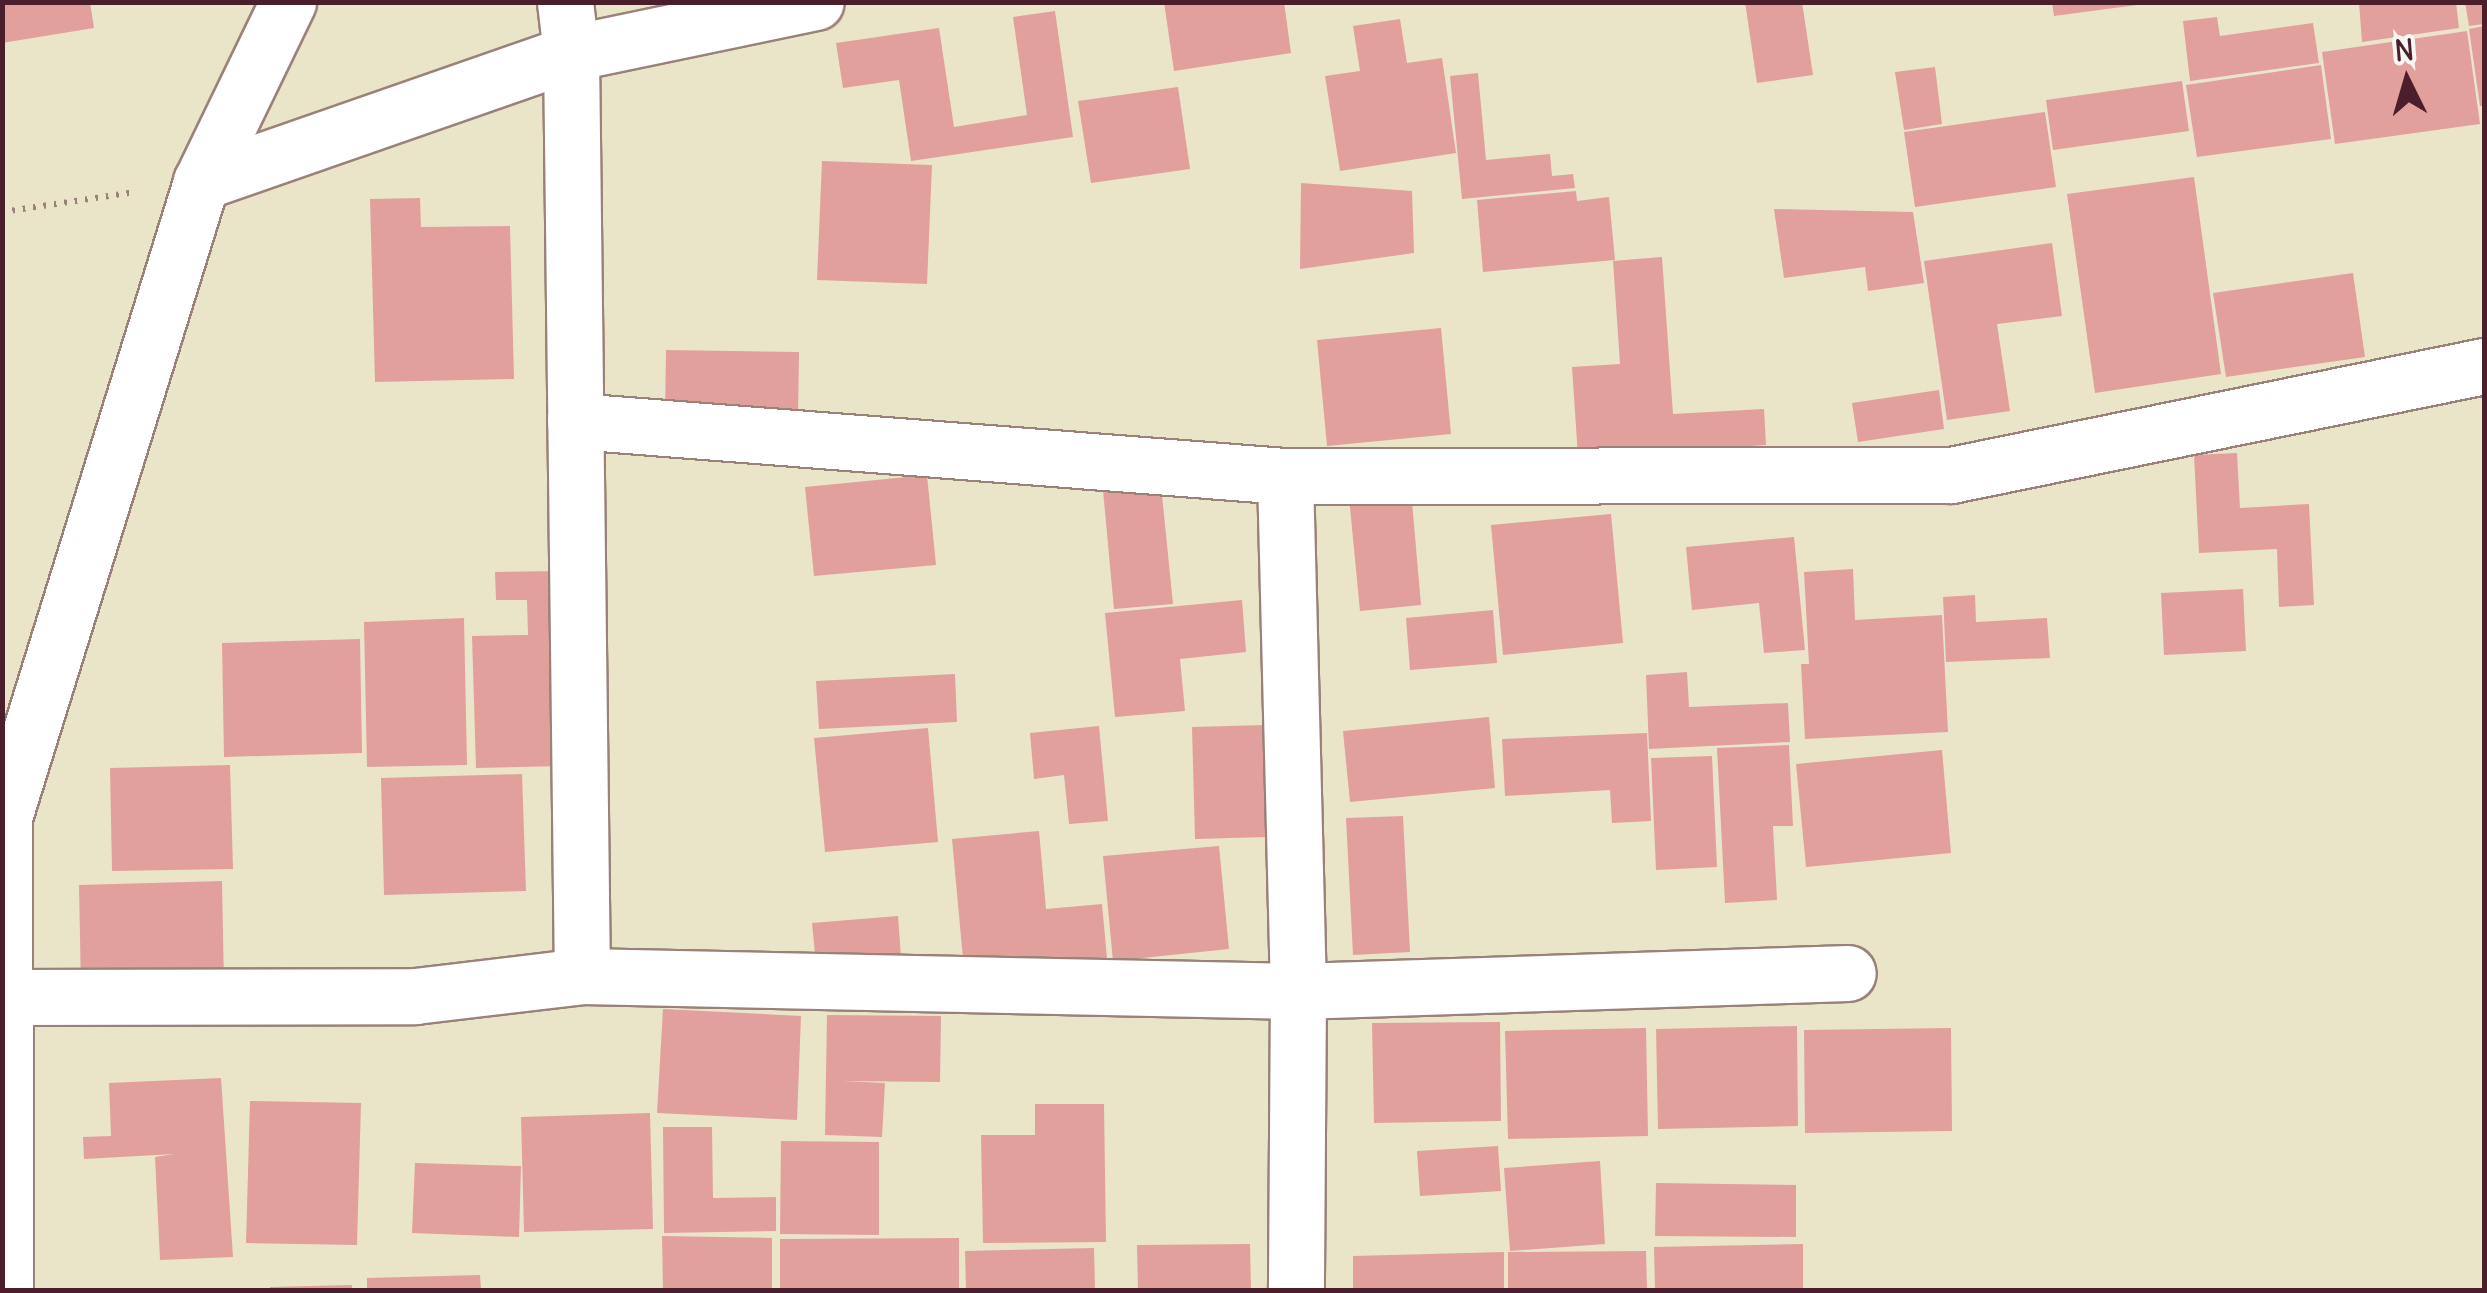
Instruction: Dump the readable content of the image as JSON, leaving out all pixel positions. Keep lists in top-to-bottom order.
{
  "north": "top"
}
